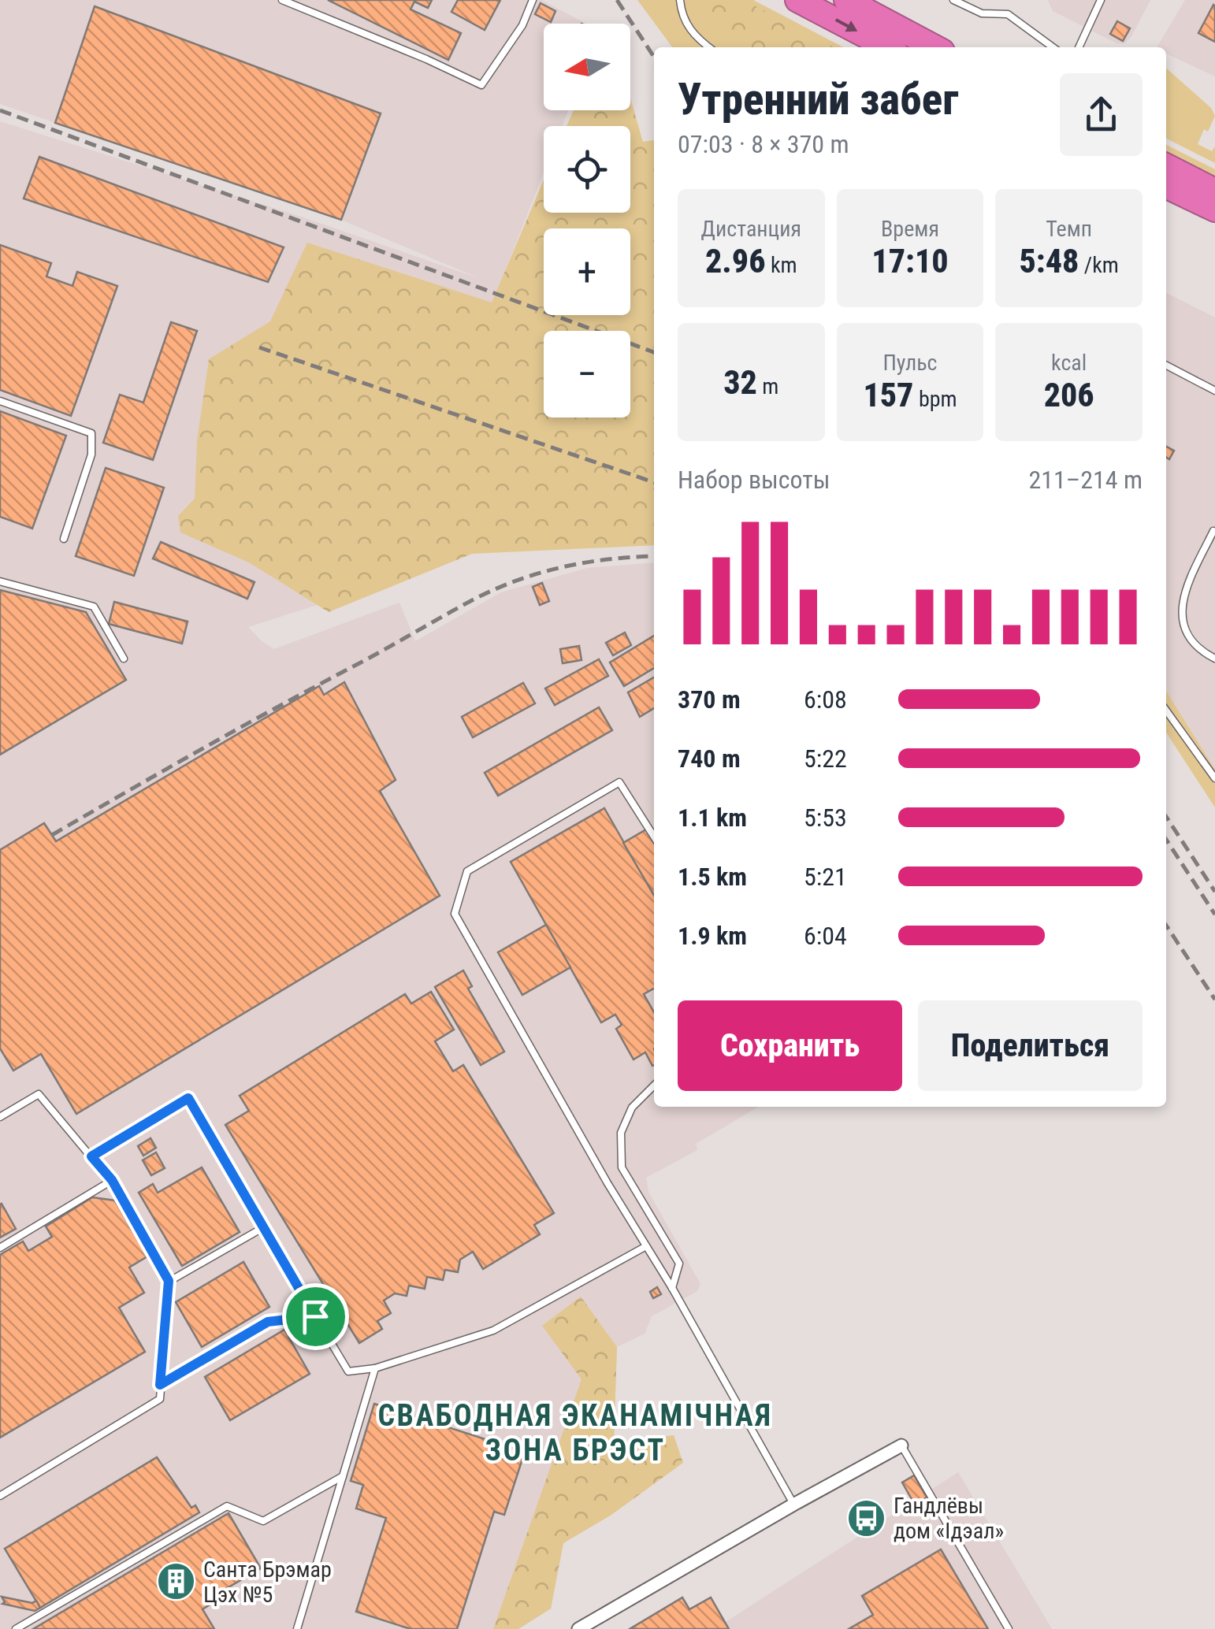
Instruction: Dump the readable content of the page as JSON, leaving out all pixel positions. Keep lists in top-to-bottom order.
{
  "districts": ["СВАБОДНАЯ ЭКАНАМІЧНАЯ ЗОНА БРЭСТ"],
  "places": {
    "bus stop": ["Гандлёвы дом «Ідэал»"],
    "building": ["Санта Брэмар Цэх №5"]
  },
  "north": "left",
  "page": {
    "map_buttons": ["+", "−"],
    "heading": ["Утренний забег", "07:03 · 8 × 370 m"],
    "stats": [
      ["Дистанция", "2.96 km"],
      ["Время", "17:10"],
      ["Темп", "5:48 /km"],
      ["32 m"],
      ["Пульс", "157 bpm"],
      ["kcal", "206"]
    ],
    "chart": ["Набор высоты", "211–214 m"],
    "list": [
      {
        "name": "370 m",
        "note": "6:08"
      },
      {
        "name": "740 m",
        "note": "5:22"
      },
      {
        "name": "1.1 km",
        "note": "5:53"
      },
      {
        "name": "1.5 km",
        "note": "5:21"
      },
      {
        "name": "1.9 km",
        "note": "6:04"
      }
    ],
    "buttons": ["Сохранить", "Поделиться"]
  }
}
